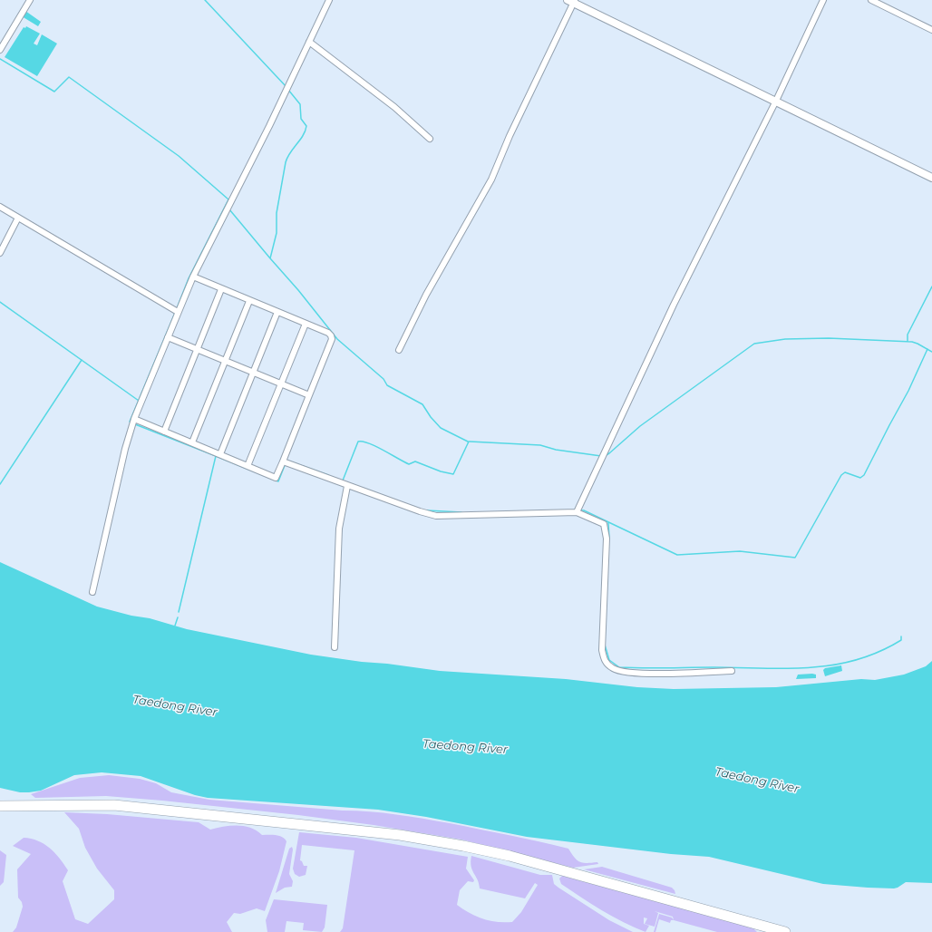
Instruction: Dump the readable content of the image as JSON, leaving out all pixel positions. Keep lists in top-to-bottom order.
{
  "water": ["Taedong River"]
}
